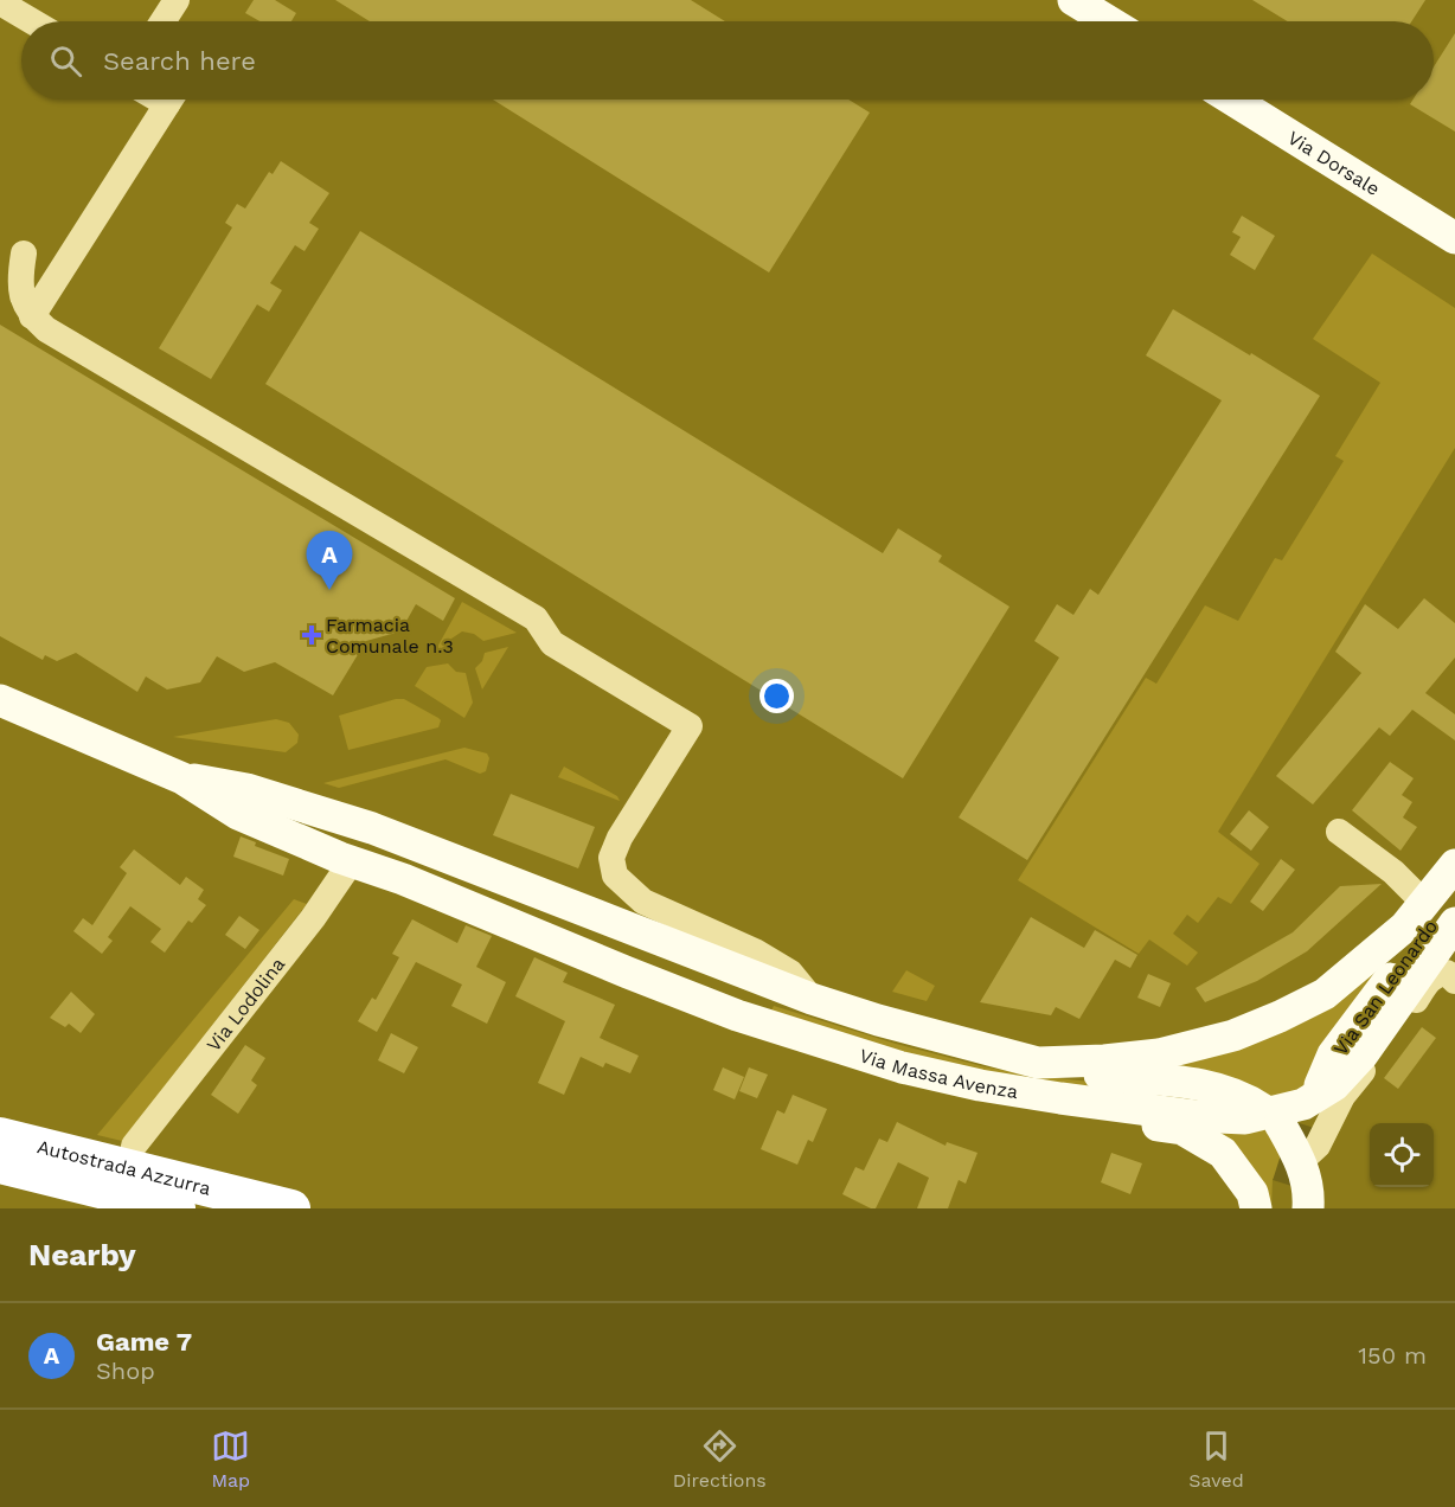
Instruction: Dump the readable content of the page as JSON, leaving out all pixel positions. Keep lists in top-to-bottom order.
{
  "streets": {
    "highway": ["Autostrada Azzurra"],
    "main road": ["Via Dorsale", "Via San Leonardo", "Via Massa Avenza"],
    "street": ["Via Lodolina"]
  },
  "crossings": [
    ["Via Lodolina", "Via Massa Avenza"],
    ["Via Lodolina", "Autostrada Azzurra"]
  ],
  "places": {
    "health": ["Farmacia Comunale n.3"]
  },
  "page": {
    "search": "Search here",
    "pins": "A",
    "heading": "Nearby",
    "list": [
      {
        "mark": "A",
        "name": "Game 7",
        "note": "Shop",
        "value": "150 m"
      }
    ],
    "nav": ["Map", "Directions", "Saved"]
  }
}
